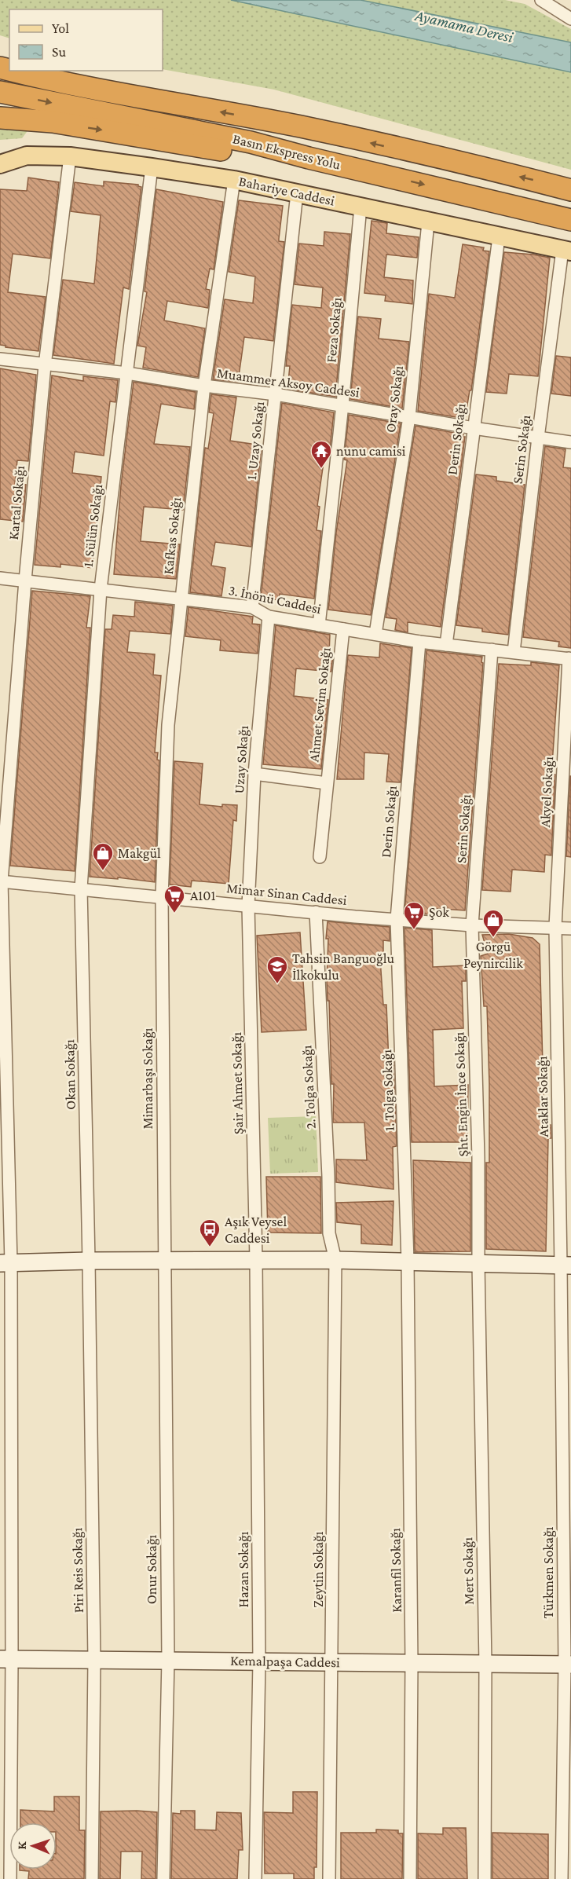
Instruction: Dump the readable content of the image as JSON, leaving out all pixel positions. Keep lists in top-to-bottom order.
{
  "streets": {
    "highway": ["Basın Ekspress Yolu"],
    "main road": ["Bahariye Caddesi", "Kemalpaşa Caddesi"],
    "street": [
      "Feza Sokağı",
      "Muammer Aksoy Caddesi",
      "Oray Sokağı",
      "Derin Sokağı",
      "1. Uzay Sokağı",
      "Serin Sokağı",
      "Kartal Sokağı",
      "1. Sülün Sokağı",
      "Kafkas Sokağı",
      "3. İnönü Caddesi",
      "Ahmet Sevim Sokağı",
      "Uzay Sokağı",
      "Akyel Sokağı",
      "Mimar Sinan Caddesi",
      "Okan Sokağı",
      "Mimarbaşı Sokağı",
      "Şair Ahmet Sokağı",
      "2. Tolga Sokağı",
      "1. Tolga Sokağı",
      "Şht. Engin İnce Sokağı",
      "Ataklar Sokağı",
      "Onur Sokağı",
      "Hazan Sokağı",
      "Zeytin Sokağı",
      "Piri Reis Sokağı",
      "Karanfil Sokağı",
      "Mert Sokağı",
      "Türkmen Sokağı"
    ]
  },
  "crossings": [
    ["Bahariye Caddesi", "Feza Sokağı"],
    ["Bahariye Caddesi", "Oray Sokağı"],
    ["Bahariye Caddesi", "Derin Sokağı"],
    ["Bahariye Caddesi", "1. Uzay Sokağı"],
    ["Bahariye Caddesi", "Serin Sokağı"],
    ["Bahariye Caddesi", "Kartal Sokağı"],
    ["Bahariye Caddesi", "1. Sülün Sokağı"],
    ["Bahariye Caddesi", "Kafkas Sokağı"],
    ["Feza Sokağı", "Muammer Aksoy Caddesi"],
    ["Feza Sokağı", "3. İnönü Caddesi"],
    ["Muammer Aksoy Caddesi", "Oray Sokağı"],
    ["Muammer Aksoy Caddesi", "Derin Sokağı"],
    ["Muammer Aksoy Caddesi", "1. Uzay Sokağı"],
    ["Muammer Aksoy Caddesi", "Serin Sokağı"],
    ["Muammer Aksoy Caddesi", "Kartal Sokağı"],
    ["Muammer Aksoy Caddesi", "1. Sülün Sokağı"],
    ["Muammer Aksoy Caddesi", "Kafkas Sokağı"],
    ["Oray Sokağı", "3. İnönü Caddesi"],
    ["Derin Sokağı", "3. İnönü Caddesi"],
    ["Derin Sokağı", "Mimar Sinan Caddesi"],
    ["Derin Sokağı", "1. Tolga Sokağı"],
    ["1. Uzay Sokağı", "3. İnönü Caddesi"],
    ["Serin Sokağı", "3. İnönü Caddesi"],
    ["Serin Sokağı", "Mimar Sinan Caddesi"],
    ["Serin Sokağı", "Şht. Engin İnce Sokağı"],
    ["Kartal Sokağı", "3. İnönü Caddesi"],
    ["Kartal Sokağı", "Mimar Sinan Caddesi"],
    ["Kartal Sokağı", "Kemalpaşa Caddesi"],
    ["1. Sülün Sokağı", "3. İnönü Caddesi"],
    ["1. Sülün Sokağı", "Mimar Sinan Caddesi"],
    ["1. Sülün Sokağı", "Okan Sokağı"],
    ["Kafkas Sokağı", "3. İnönü Caddesi"],
    ["Kafkas Sokağı", "Mimar Sinan Caddesi"],
    ["Kafkas Sokağı", "Mimarbaşı Sokağı"],
    ["3. İnönü Caddesi", "Ahmet Sevim Sokağı"],
    ["3. İnönü Caddesi", "Uzay Sokağı"],
    ["3. İnönü Caddesi", "Akyel Sokağı"],
    ["Ahmet Sevim Sokağı", "Uzay Sokağı"],
    ["Uzay Sokağı", "Mimar Sinan Caddesi"],
    ["Uzay Sokağı", "Şair Ahmet Sokağı"],
    ["Akyel Sokağı", "Mimar Sinan Caddesi"],
    ["Akyel Sokağı", "Ataklar Sokağı"],
    ["Mimar Sinan Caddesi", "Okan Sokağı"],
    ["Mimar Sinan Caddesi", "Mimarbaşı Sokağı"],
    ["Mimar Sinan Caddesi", "Şair Ahmet Sokağı"],
    ["Mimar Sinan Caddesi", "2. Tolga Sokağı"],
    ["Mimar Sinan Caddesi", "1. Tolga Sokağı"],
    ["Mimar Sinan Caddesi", "Şht. Engin İnce Sokağı"],
    ["Mimar Sinan Caddesi", "Ataklar Sokağı"],
    ["Okan Sokağı", "Piri Reis Sokağı"],
    ["Mimarbaşı Sokağı", "Onur Sokağı"],
    ["Şair Ahmet Sokağı", "Hazan Sokağı"],
    ["2. Tolga Sokağı", "Zeytin Sokağı"],
    ["1. Tolga Sokağı", "Karanfil Sokağı"],
    ["Şht. Engin İnce Sokağı", "Mert Sokağı"],
    ["Ataklar Sokağı", "Türkmen Sokağı"],
    ["Onur Sokağı", "Kemalpaşa Caddesi"],
    ["Hazan Sokağı", "Kemalpaşa Caddesi"],
    ["Zeytin Sokağı", "Kemalpaşa Caddesi"],
    ["Piri Reis Sokağı", "Kemalpaşa Caddesi"],
    ["Karanfil Sokağı", "Kemalpaşa Caddesi"],
    ["Mert Sokağı", "Kemalpaşa Caddesi"],
    ["Türkmen Sokağı", "Kemalpaşa Caddesi"]
  ],
  "water": ["Ayamama Deresi"],
  "places": {
    "temple": ["nunu camisi"],
    "shop": ["Makgül", "Görgü Peynircilik"],
    "supermarket": ["A101", "Şok"],
    "school or university": ["Tahsin Banguoğlu İlkokulu"],
    "bus stop": ["Aşık Veysel Caddesi"]
  },
  "legend": ["Yol", "Su"],
  "north": "left"
}
